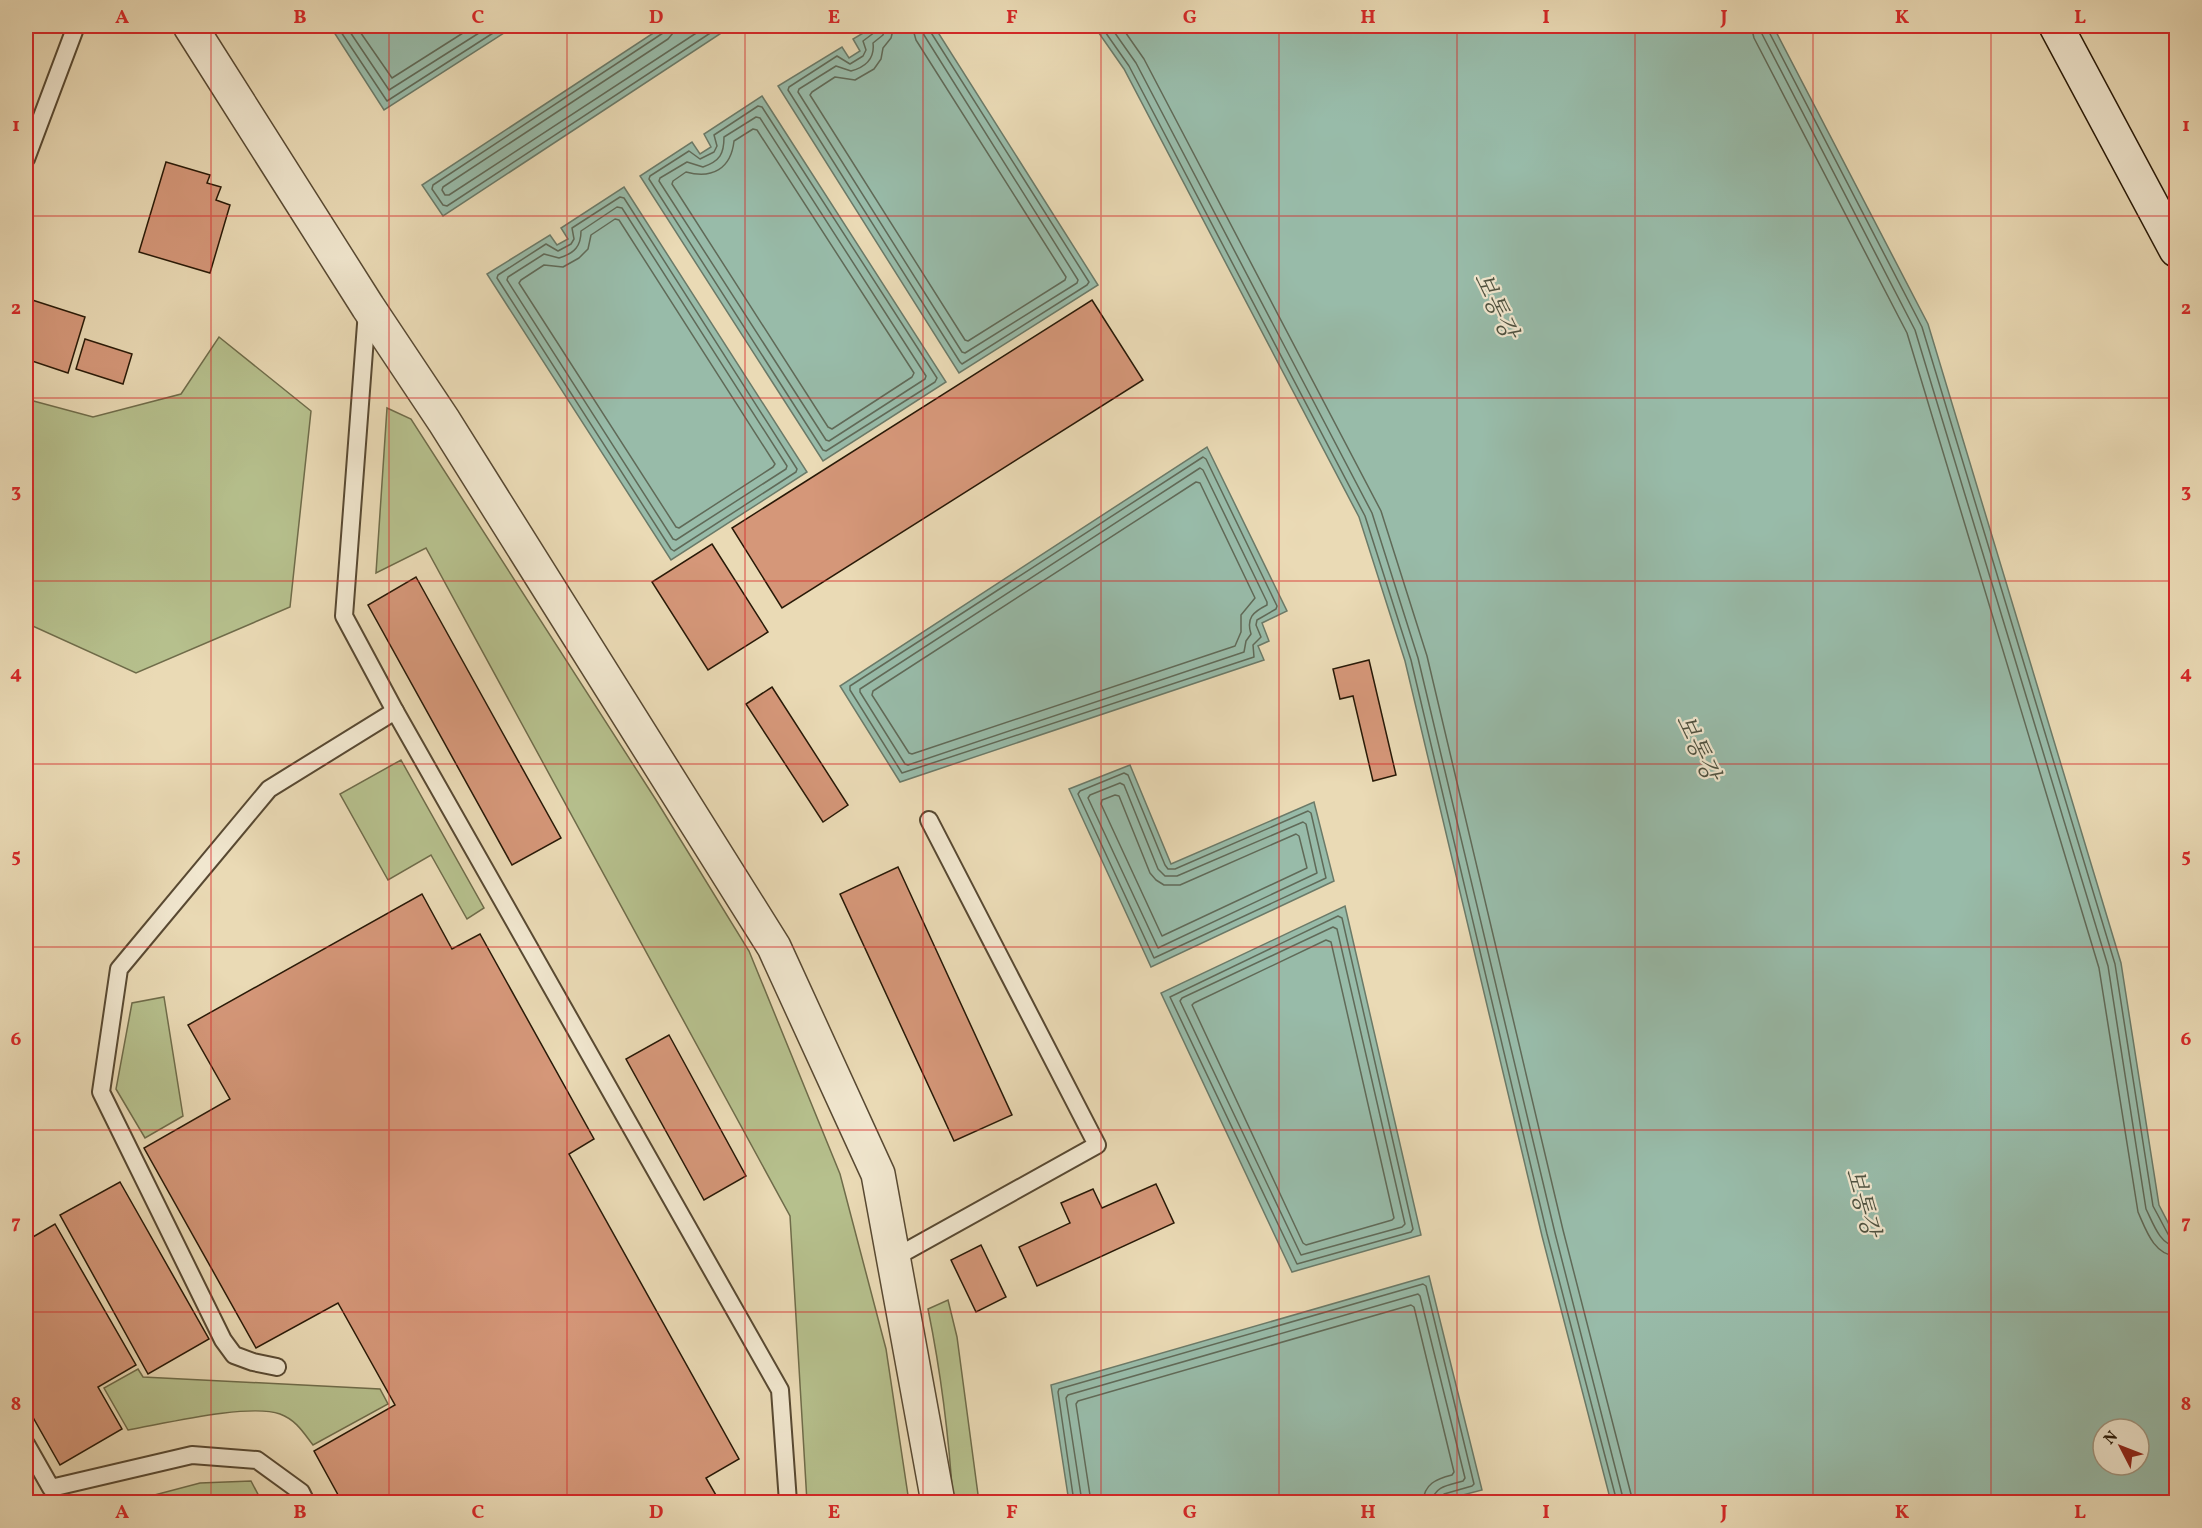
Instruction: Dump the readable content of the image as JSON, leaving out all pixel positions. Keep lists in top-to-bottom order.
{
  "water": ["보통강"],
  "north": "top left",
  "grid": {
    "columns": [
      "A",
      "B",
      "C",
      "D",
      "E",
      "F",
      "G",
      "H",
      "I",
      "J",
      "K",
      "L"
    ],
    "rows": [
      "1",
      "2",
      "3",
      "4",
      "5",
      "6",
      "7",
      "8"
    ]
  }
}
